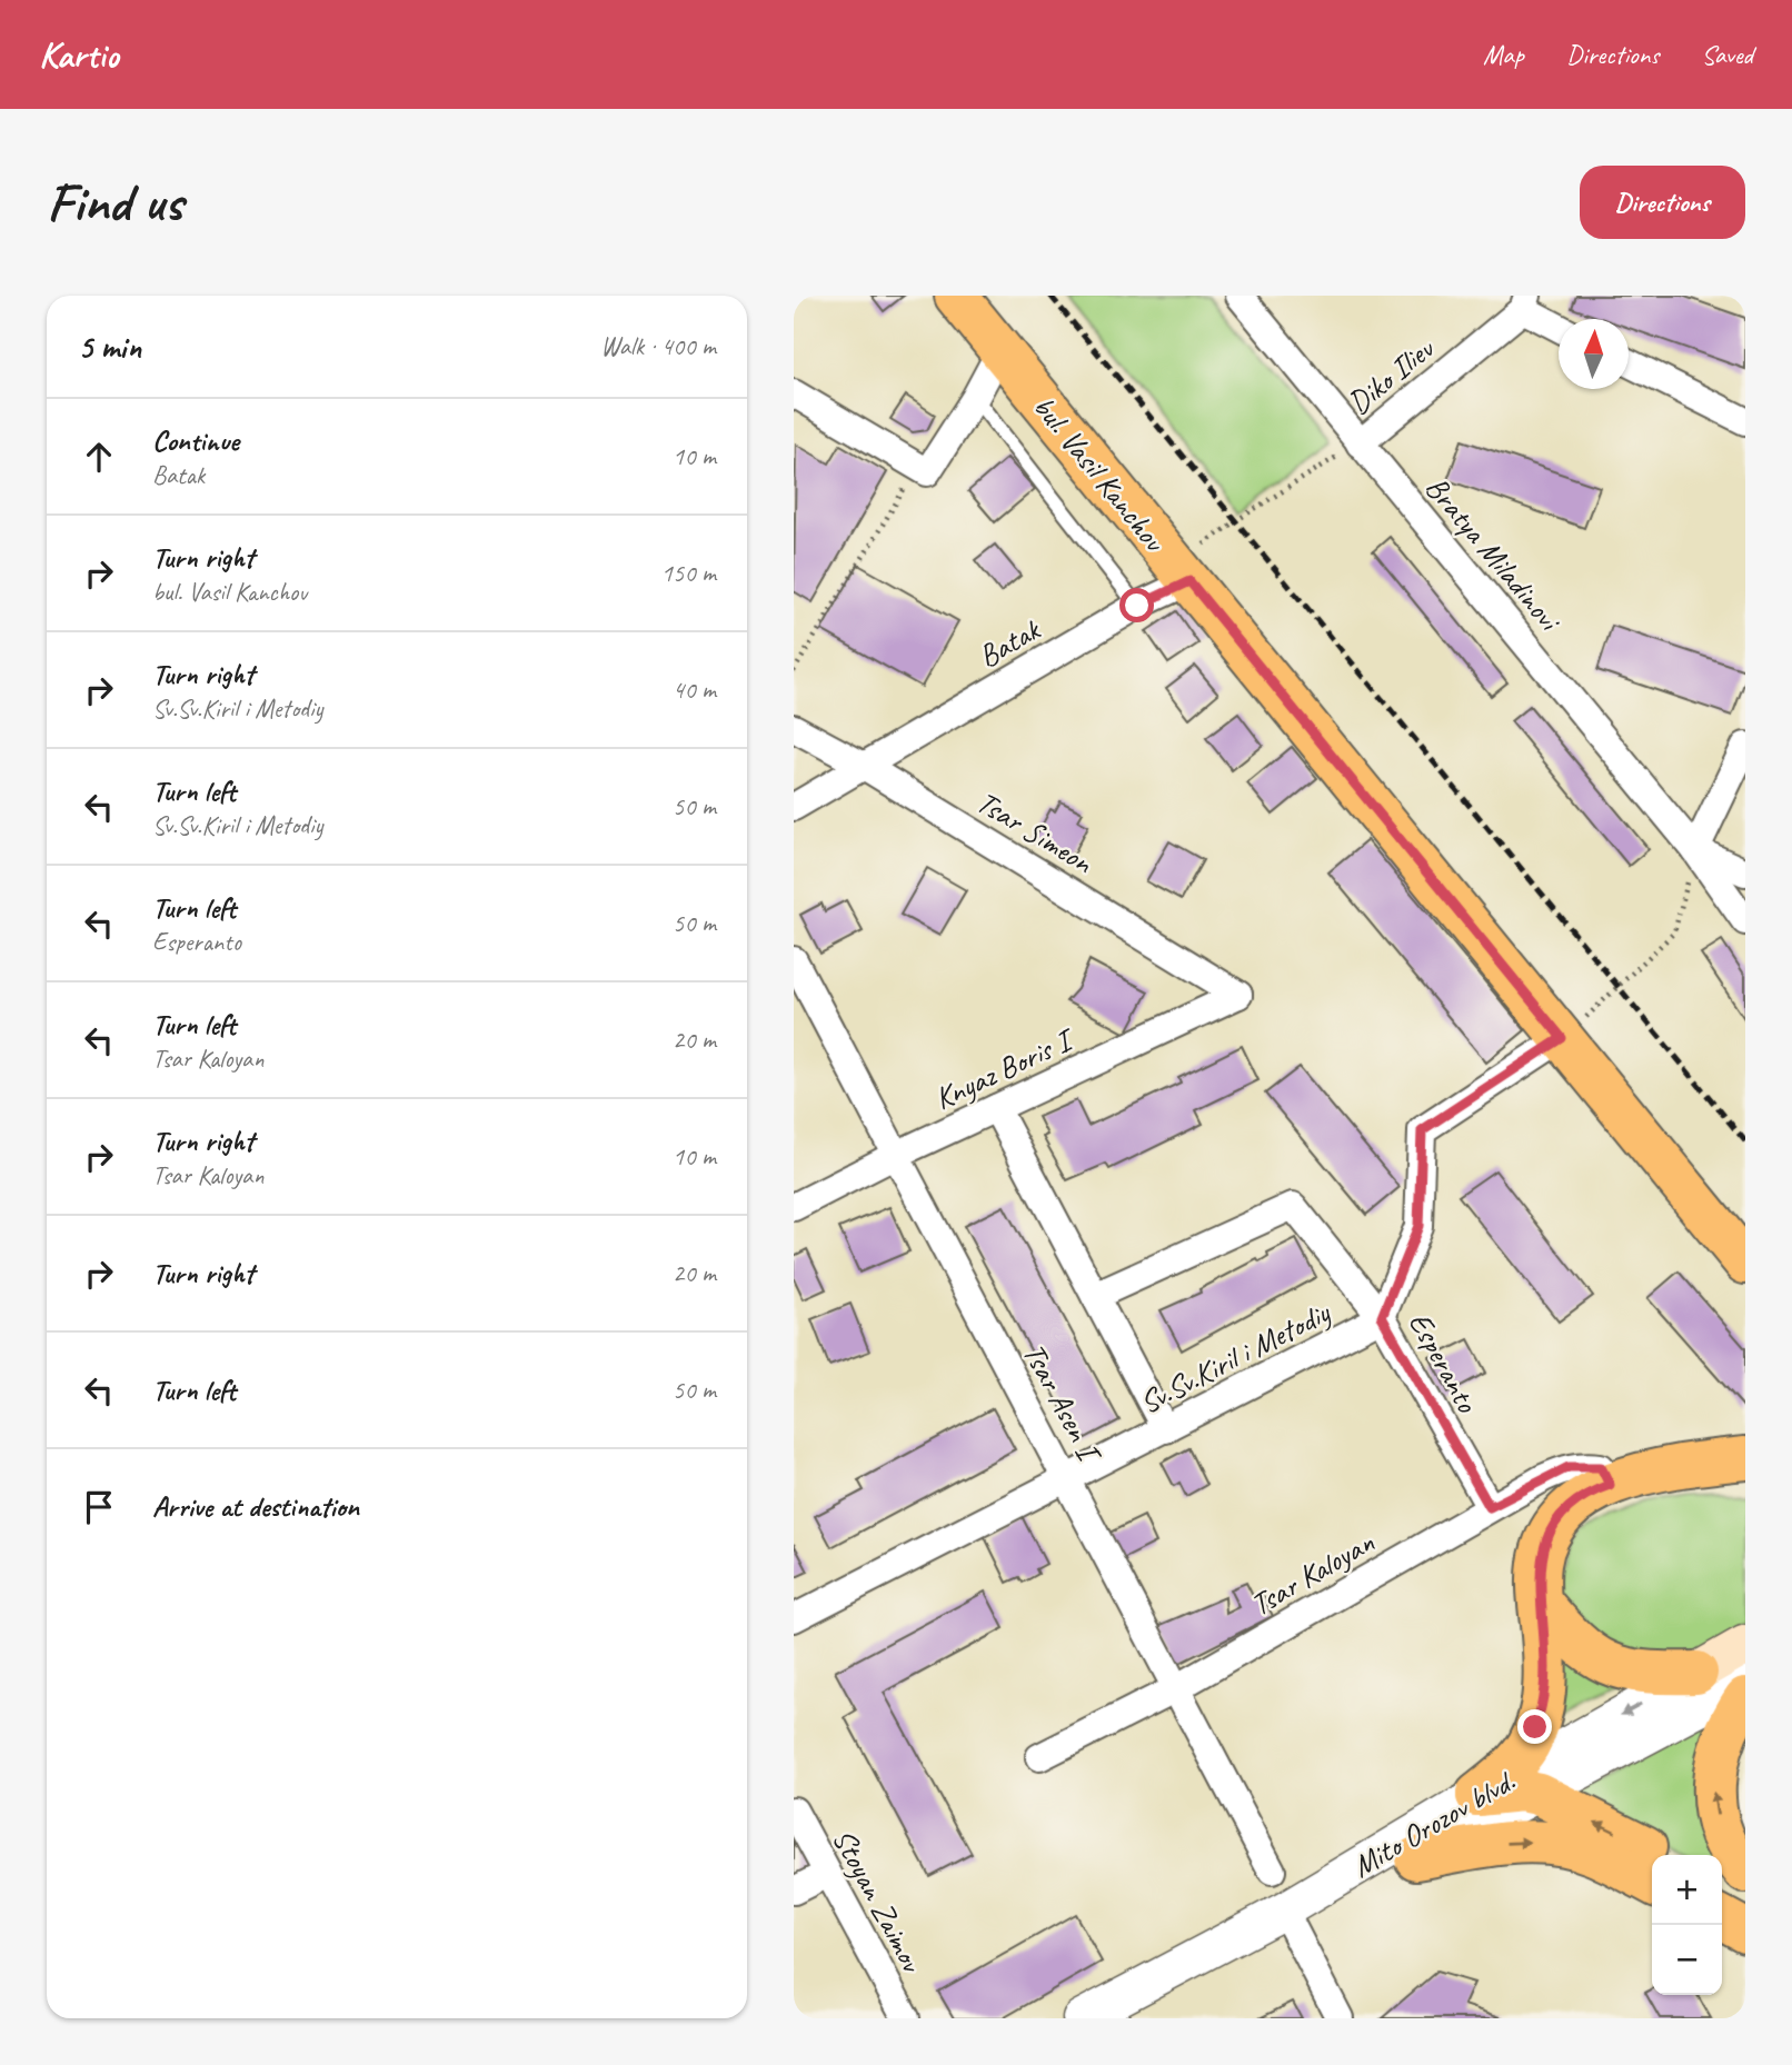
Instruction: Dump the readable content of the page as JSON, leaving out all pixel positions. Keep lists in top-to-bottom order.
{
  "streets": {
    "main road": ["bul. Vasil Kanchov", "Mito Orozov blvd."],
    "street": [
      "Diko Iliev",
      "Bratya Miladinovi",
      "Batak",
      "Tsar Simeon",
      "Knyaz Boris I",
      "Sv.Sv.Kiril i Metodiy",
      "Esperanto",
      "Tsar Asen I",
      "Tsar Kaloyan",
      "Stoyan Zaimov"
    ]
  },
  "crossings": [
    ["Diko Iliev", "Bratya Miladinovi"],
    ["bul. Vasil Kanchov", "Batak"],
    ["Batak", "Tsar Simeon"],
    ["Tsar Simeon", "Knyaz Boris I"],
    ["Knyaz Boris I", "Tsar Asen I"],
    ["Sv.Sv.Kiril i Metodiy", "Esperanto"],
    ["Sv.Sv.Kiril i Metodiy", "Tsar Asen I"],
    ["Esperanto", "Tsar Kaloyan"],
    ["Tsar Asen I", "Tsar Kaloyan"]
  ],
  "north": "top",
  "page": {
    "header": "Kartio",
    "nav": ["Map", "Directions", "Saved"],
    "buttons": "Directions",
    "title": "Find us",
    "heading": ["5 min", "Walk · 400 m"],
    "list": [
      ["Continue", "Batak", "10 m"],
      ["Turn right", "bul. Vasil Kanchov", "150 m"],
      ["Turn right", "Sv.Sv.Kiril i Metodiy", "40 m"],
      ["Turn left", "Sv.Sv.Kiril i Metodiy", "50 m"],
      ["Turn left", "Esperanto", "50 m"],
      ["Turn left", "Tsar Kaloyan", "20 m"],
      ["Turn right", "Tsar Kaloyan", "10 m"],
      ["Turn right", "20 m"],
      ["Turn left", "50 m"],
      "Arrive at destination"
    ],
    "map_buttons": ["+", "−"]
  }
}
